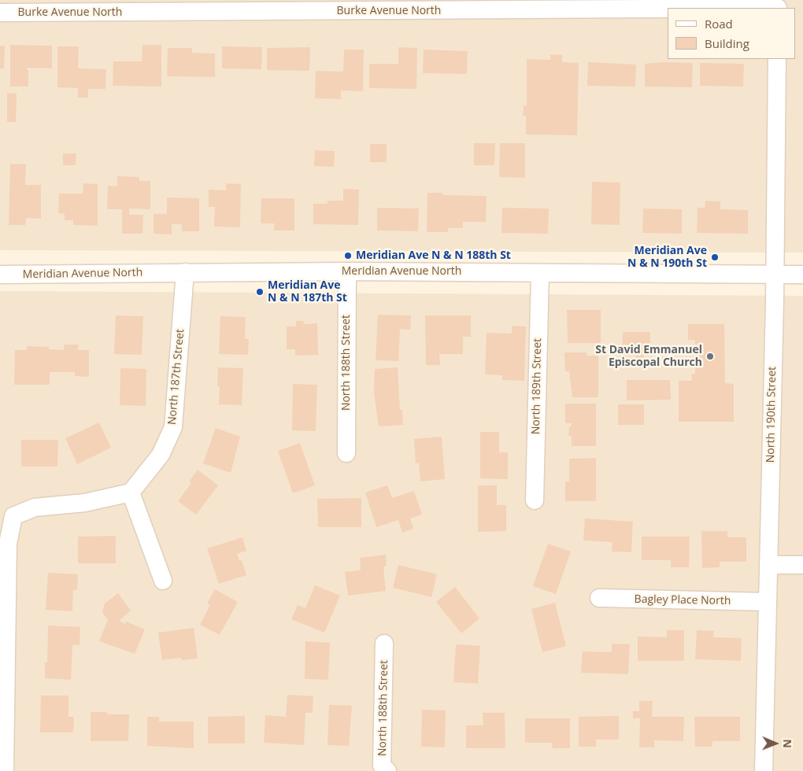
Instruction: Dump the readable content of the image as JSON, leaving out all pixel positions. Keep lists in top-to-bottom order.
{
  "streets": {
    "street": [
      "Burke Avenue North",
      "Meridian Avenue North",
      "North 188th Street",
      "North 187th Street",
      "North 189th Street",
      "North 190th Street",
      "Bagley Place North"
    ]
  },
  "crossings": [
    ["Meridian Avenue North", "North 188th Street"],
    ["Meridian Avenue North", "North 187th Street"],
    ["Meridian Avenue North", "North 189th Street"],
    ["Meridian Avenue North", "North 190th Street"],
    ["North 190th Street", "Bagley Place North"]
  ],
  "places": [
    "Meridian Ave N & N 188th St",
    "Meridian Ave N & N 190th St",
    "Meridian Ave N & N 187th St",
    "St David Emmanuel Episcopal Church"
  ],
  "legend": ["Road", "Building"],
  "north": "right"
}
